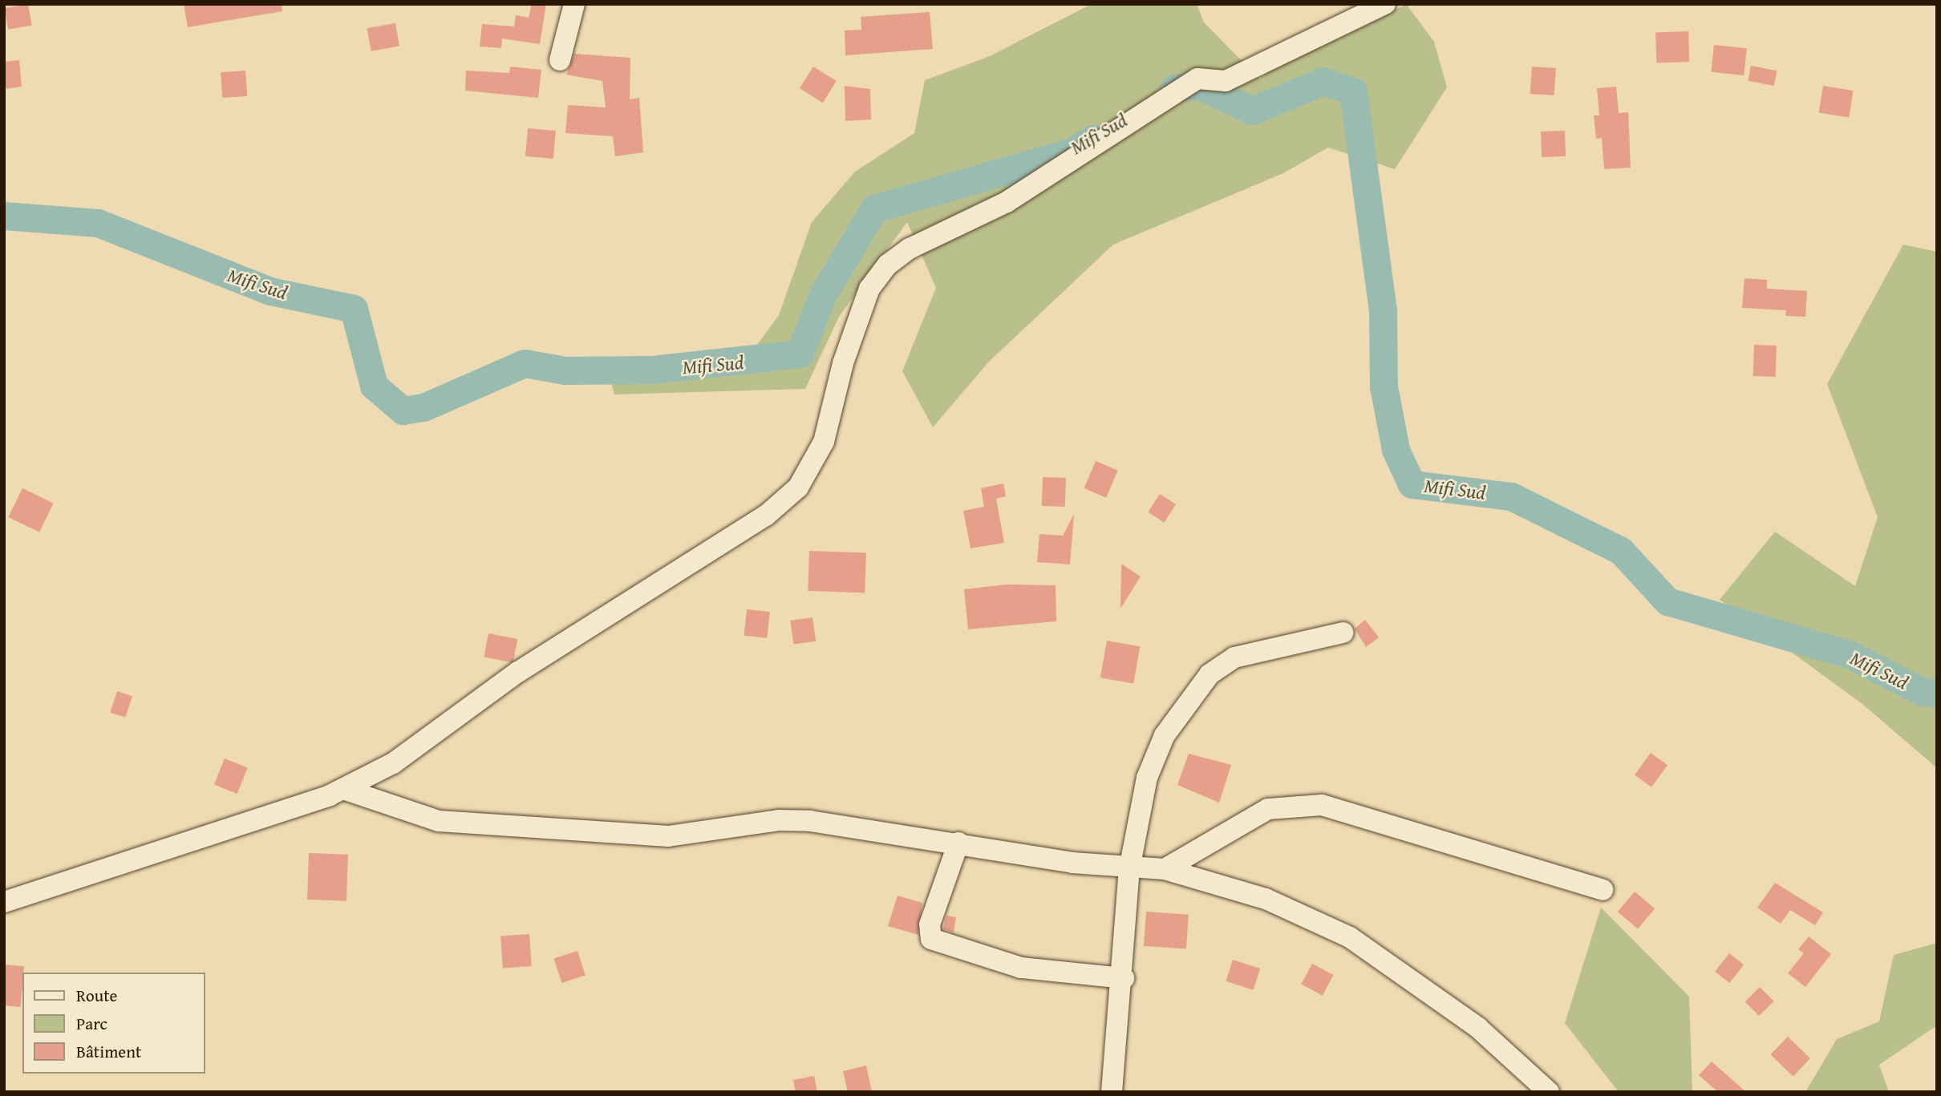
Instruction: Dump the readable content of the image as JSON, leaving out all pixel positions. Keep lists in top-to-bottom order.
{
  "water": ["Mifi Sud"],
  "legend": ["Route", "Parc", "Bâtiment"]
}
